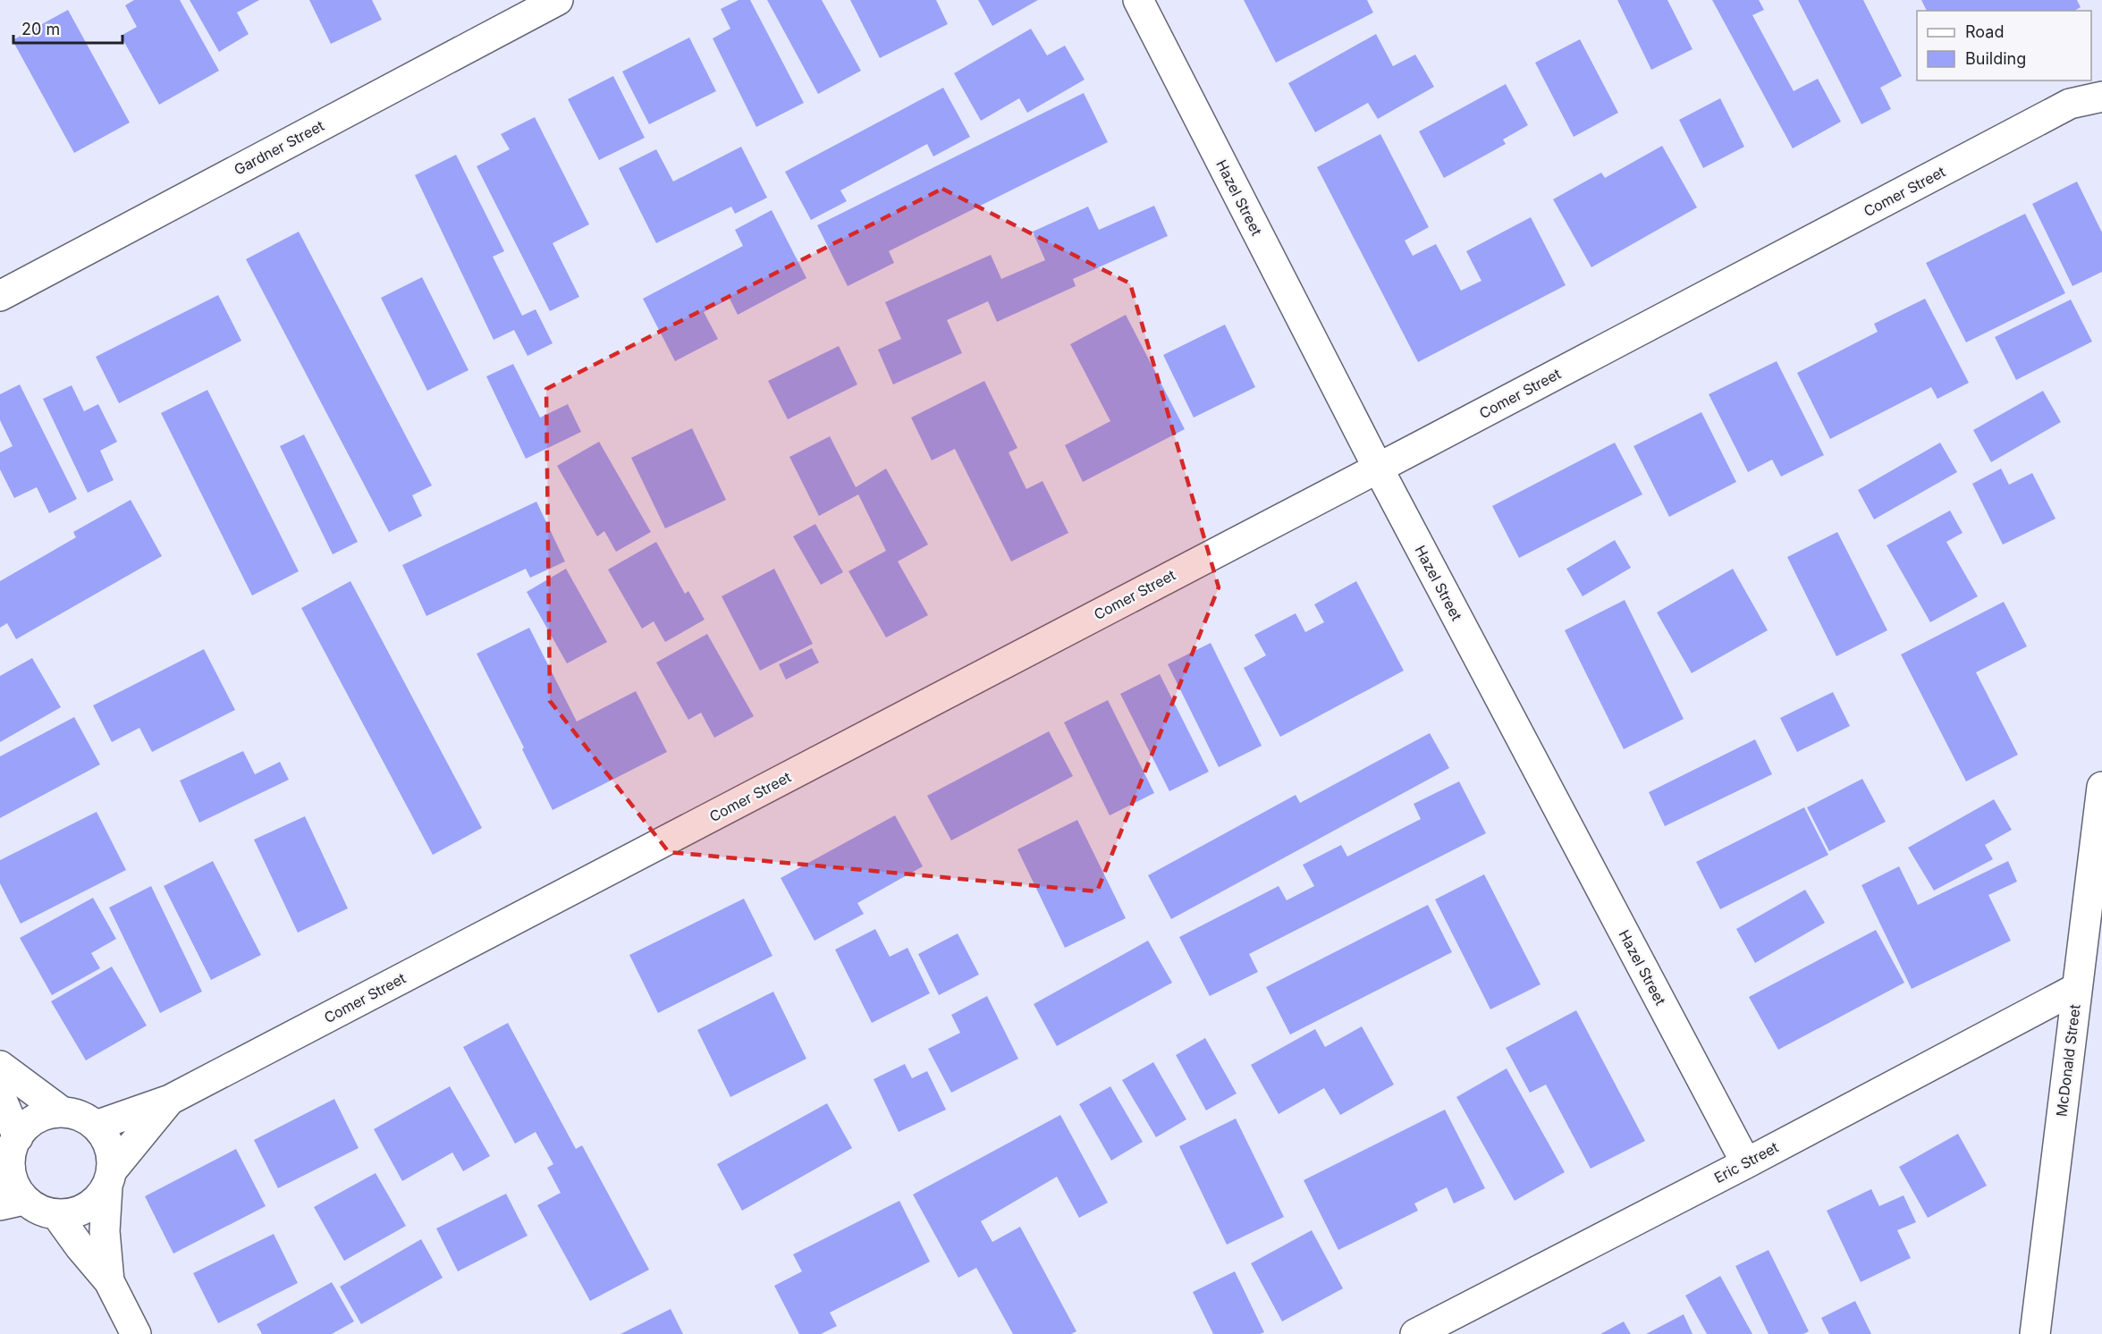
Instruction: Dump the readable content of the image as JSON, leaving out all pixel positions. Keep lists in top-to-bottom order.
{
  "streets": {
    "street": [
      "Gardner Street",
      "Comer Street",
      "Hazel Street",
      "McDonald Street",
      "Eric Street"
    ]
  },
  "crossings": [
    ["Comer Street", "Hazel Street"],
    ["Hazel Street", "Eric Street"],
    ["McDonald Street", "Eric Street"]
  ],
  "legend": ["Road", "Building"],
  "scale_bar": "20 m"
}
